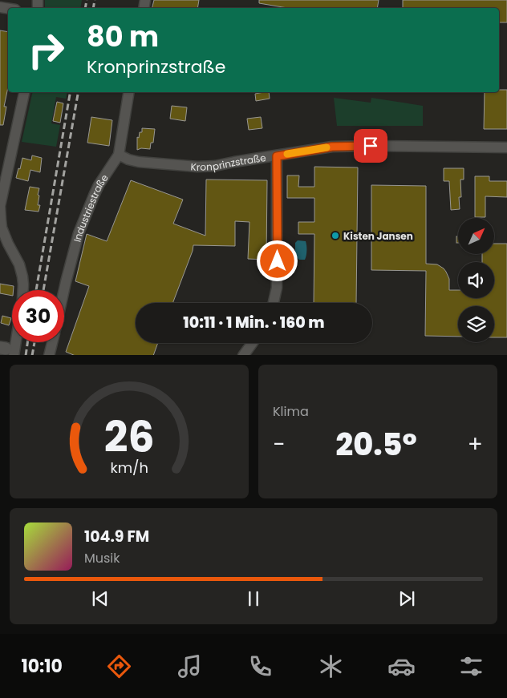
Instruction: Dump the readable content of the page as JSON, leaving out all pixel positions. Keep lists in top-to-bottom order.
{
  "streets": {
    "street": ["Kronprinzstraße", "Industriestraße"]
  },
  "crossings": [
    ["Kronprinzstraße", "Industriestraße"]
  ],
  "places": ["Kisten Jansen"],
  "north": "top right",
  "page": {
    "turn": ["80 m", "Kronprinzstraße"],
    "limit": "30",
    "trip": "10:11 · 1 Min. · 160 m",
    "tile": "Klima",
    "heat": ["−", "20.5°", "+"],
    "song": ["104.9 FM", "Musik"],
    "tabs": "10:10",
    "gauge": ["26", "km/h"]
  }
}
